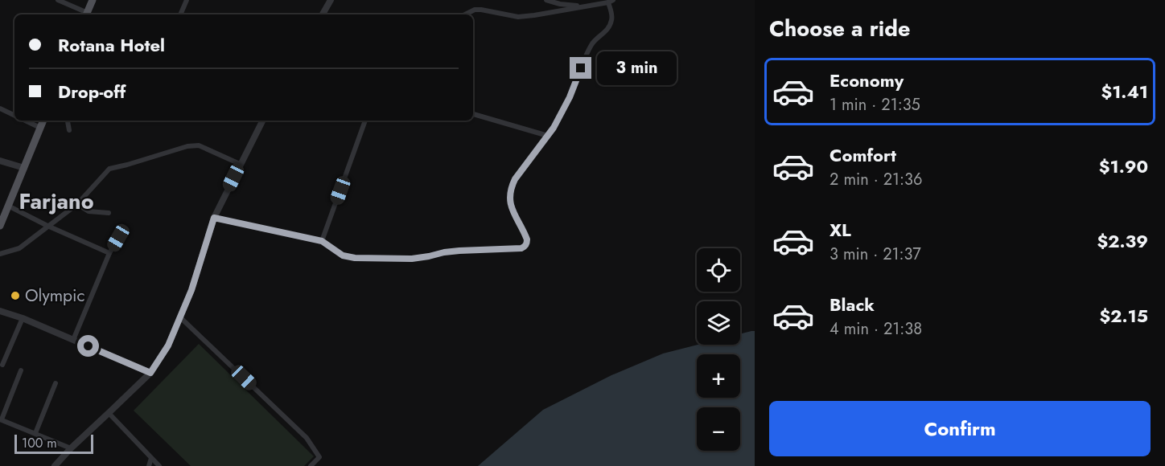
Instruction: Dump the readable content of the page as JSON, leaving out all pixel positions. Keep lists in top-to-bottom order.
{
  "districts": ["Farjano"],
  "places": ["Olympic"],
  "scale_bar": "100 m",
  "page": {
    "heading": "Choose a ride",
    "banner": ["Rotana Hotel", "Drop-off"],
    "bubble": "3 min",
    "list": [
      {
        "name": "Economy",
        "note": "1 min · 21:35",
        "value": "$1.41"
      },
      {
        "name": "Comfort",
        "note": "2 min · 21:36",
        "value": "$1.90"
      },
      {
        "name": "XL",
        "note": "3 min · 21:37",
        "value": "$2.39"
      },
      {
        "name": "Black",
        "note": "4 min · 21:38",
        "value": "$2.15"
      }
    ],
    "map_buttons": ["+", "−"],
    "buttons": "Confirm",
    "scale": "100 m"
  }
}
